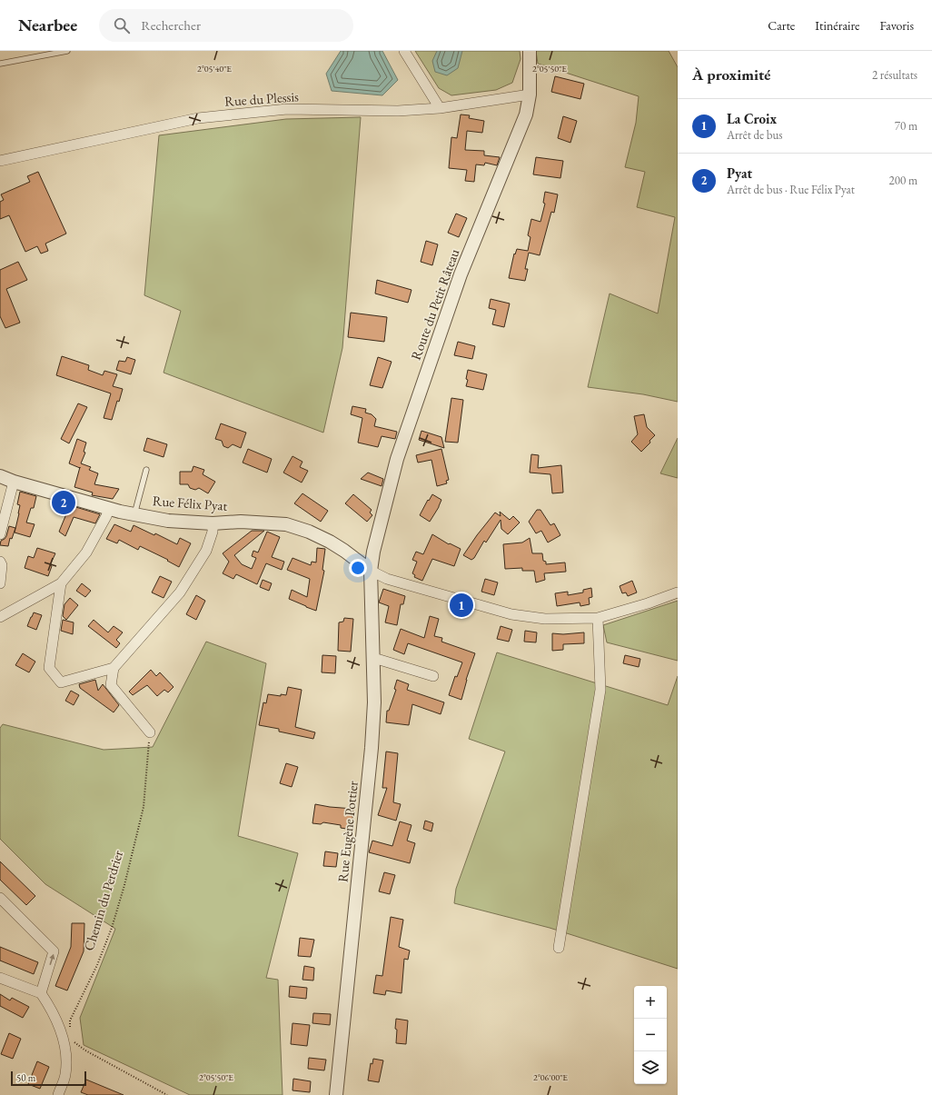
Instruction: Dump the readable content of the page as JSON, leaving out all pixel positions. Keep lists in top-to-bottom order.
{
  "streets": {
    "street": [
      "Rue du Plessis",
      "Route du Petit Râteau",
      "Rue Félix Pyat",
      "Rue Eugène Pottier"
    ],
    "path": ["Chemin du Perdrier"]
  },
  "crossings": [
    ["Rue du Plessis", "Route du Petit Râteau"],
    ["Route du Petit Râteau", "Rue Félix Pyat"],
    ["Route du Petit Râteau", "Rue Eugène Pottier"],
    ["Rue Félix Pyat", "Rue Eugène Pottier"]
  ],
  "scale_bar": "50 m",
  "page": {
    "header": "Nearbee",
    "search": "Rechercher",
    "nav": ["Carte", "Itinéraire", "Favoris"],
    "heading": ["À proximité", "2 résultats"],
    "list": [
      {
        "mark": "1",
        "name": "La Croix",
        "note": "Arrêt de bus",
        "value": "70 m"
      },
      {
        "mark": "2",
        "name": "Pyat",
        "note": "Arrêt de bus · Rue Félix Pyat",
        "value": "200 m"
      }
    ],
    "pins": ["2", "1"],
    "map_buttons": ["+", "−"],
    "scale": "50 m"
  },
  "coordinates": ["2°05'40\"E", "2°05'50\"E", "2°06'00\"E"]
}
